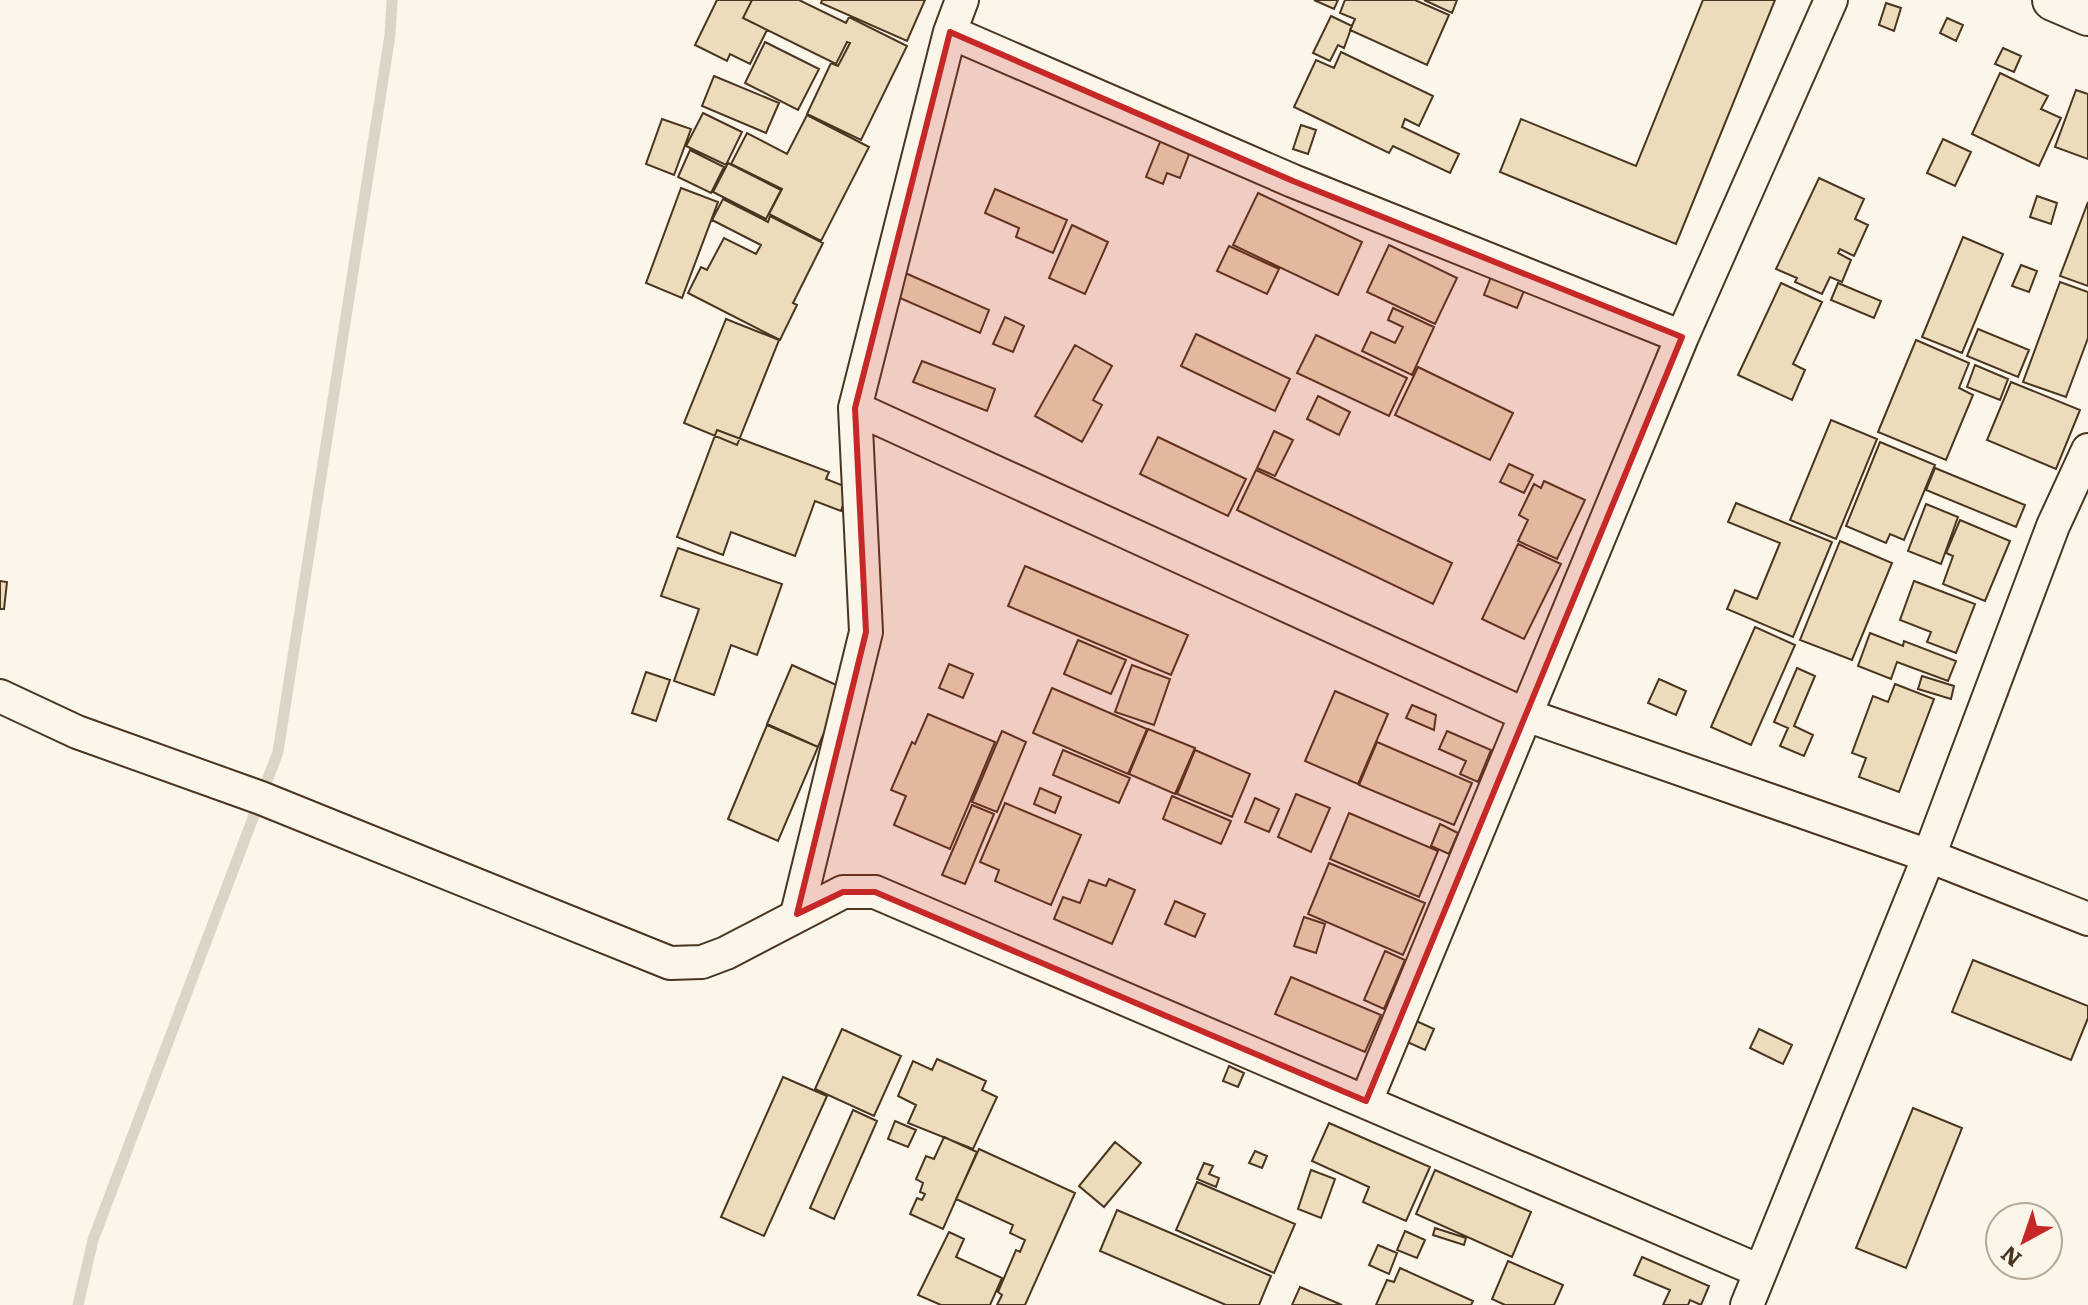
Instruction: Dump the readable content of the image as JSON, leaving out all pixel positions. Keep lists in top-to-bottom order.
{
  "north": "bottom left"
}
